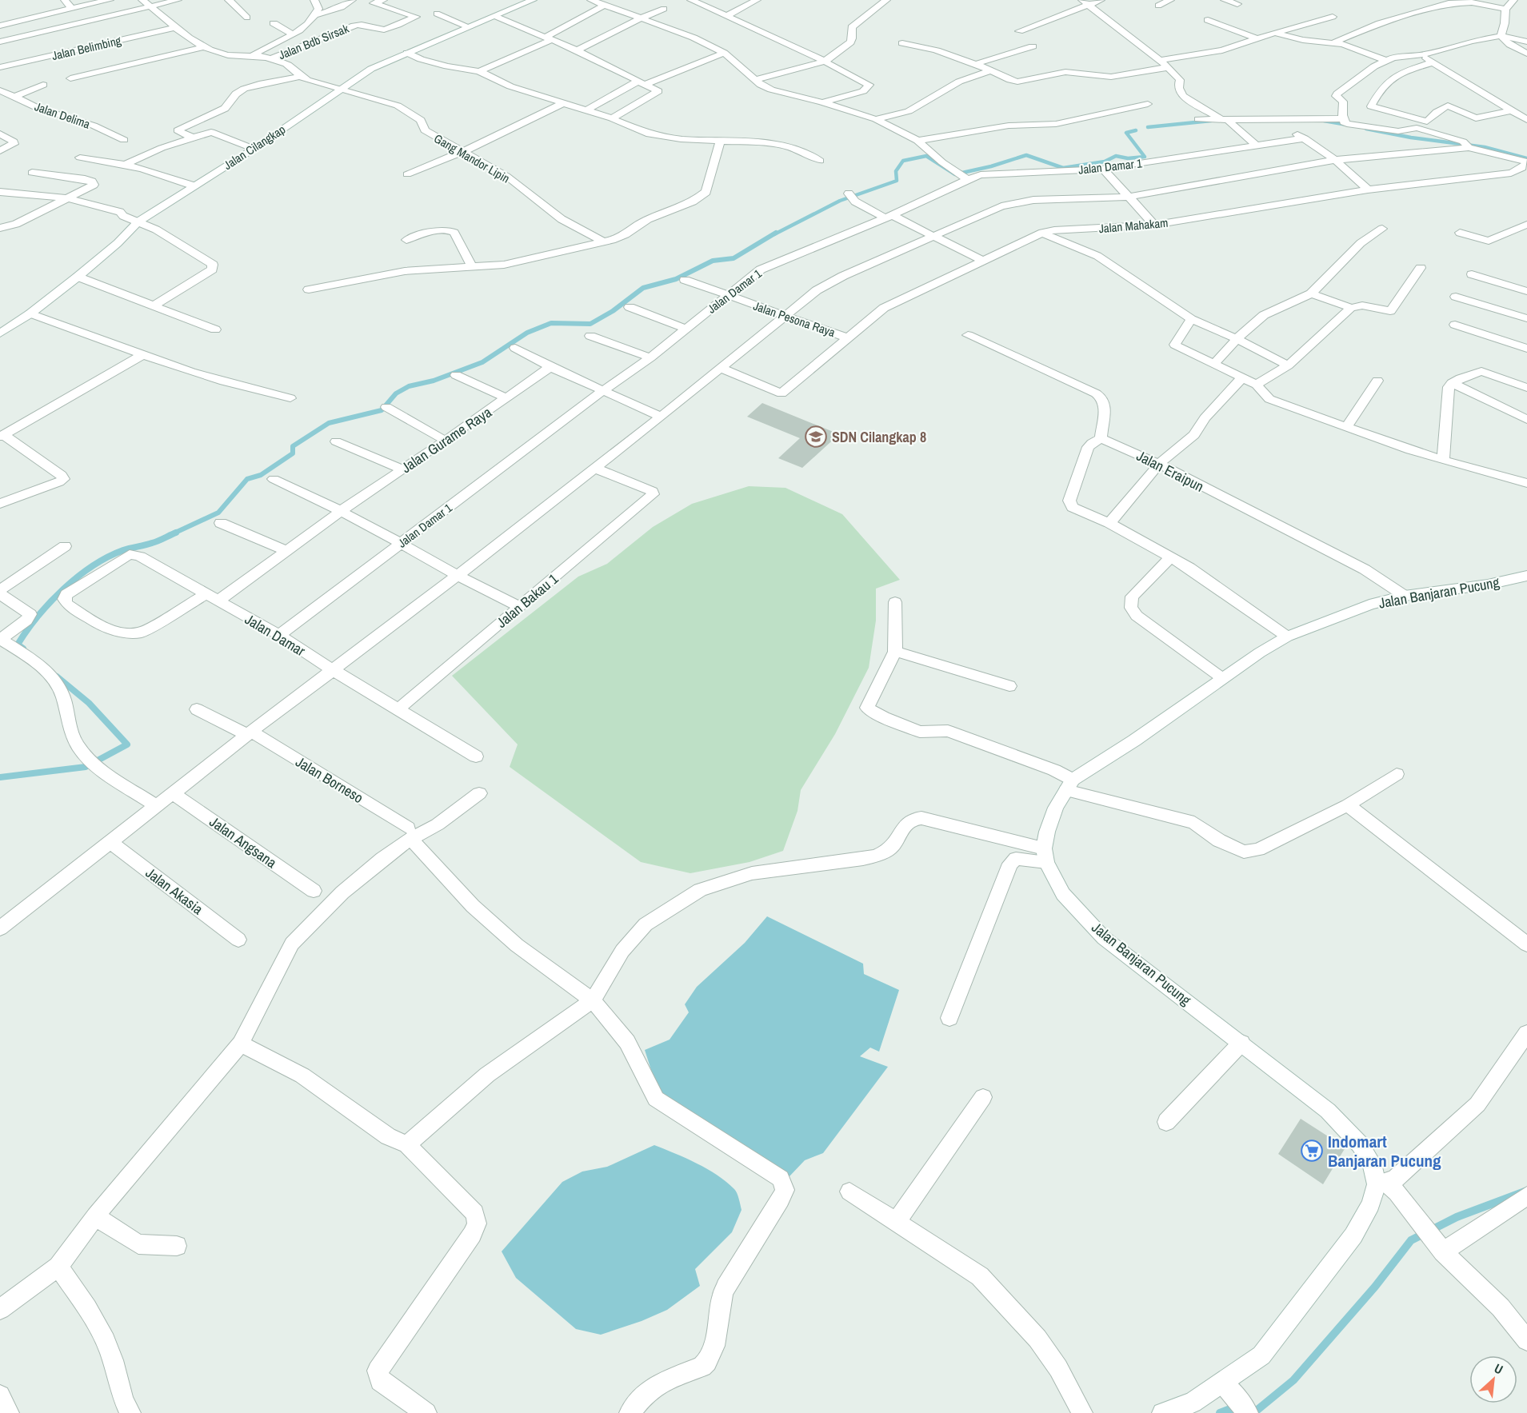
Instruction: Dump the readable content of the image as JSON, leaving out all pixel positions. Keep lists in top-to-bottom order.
{
  "streets": {
    "street": [
      "Jalan Bdb Sirsak",
      "Jalan Belimbing",
      "Jalan Delima",
      "Jalan Cilangkap",
      "Gang Mandor Lipin",
      "Jalan Damar 1",
      "Jalan Mahakam",
      "Jalan Pesona Raya",
      "Jalan Gurame Raya",
      "Jalan Eraipun",
      "Jalan Banjaran Pucung",
      "Jalan Bakau 1",
      "Jalan Damar",
      "Jalan Borneso",
      "Jalan Angsana",
      "Jalan Akasia"
    ]
  },
  "crossings": [
    ["Jalan Bdb Sirsak", "Gang Mandor Lipin"],
    ["Jalan Cilangkap", "Gang Mandor Lipin"],
    ["Jalan Damar 1", "Jalan Pesona Raya"],
    ["Jalan Damar 1", "Jalan Damar"],
    ["Jalan Mahakam", "Jalan Pesona Raya"],
    ["Jalan Gurame Raya", "Jalan Damar"],
    ["Jalan Eraipun", "Jalan Banjaran Pucung"],
    ["Jalan Bakau 1", "Jalan Damar"]
  ],
  "places": {
    "school or university": ["SDN Cilangkap 8"],
    "supermarket": ["Indomart Banjaran Pucung"]
  },
  "north": "top right"
}
